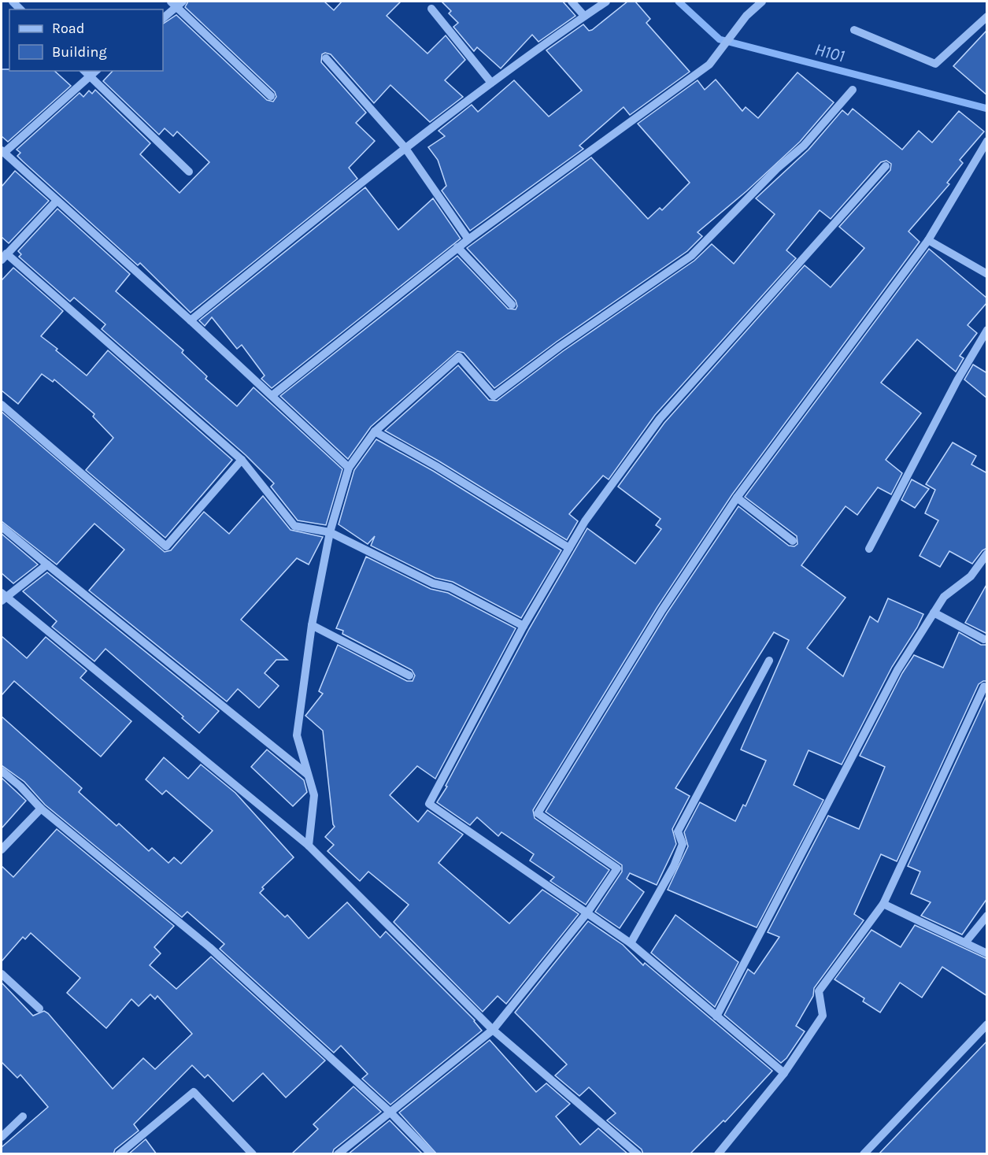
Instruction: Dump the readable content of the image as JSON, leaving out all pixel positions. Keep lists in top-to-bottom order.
{
  "water": ["H101"],
  "legend": ["Road", "Building"]
}
